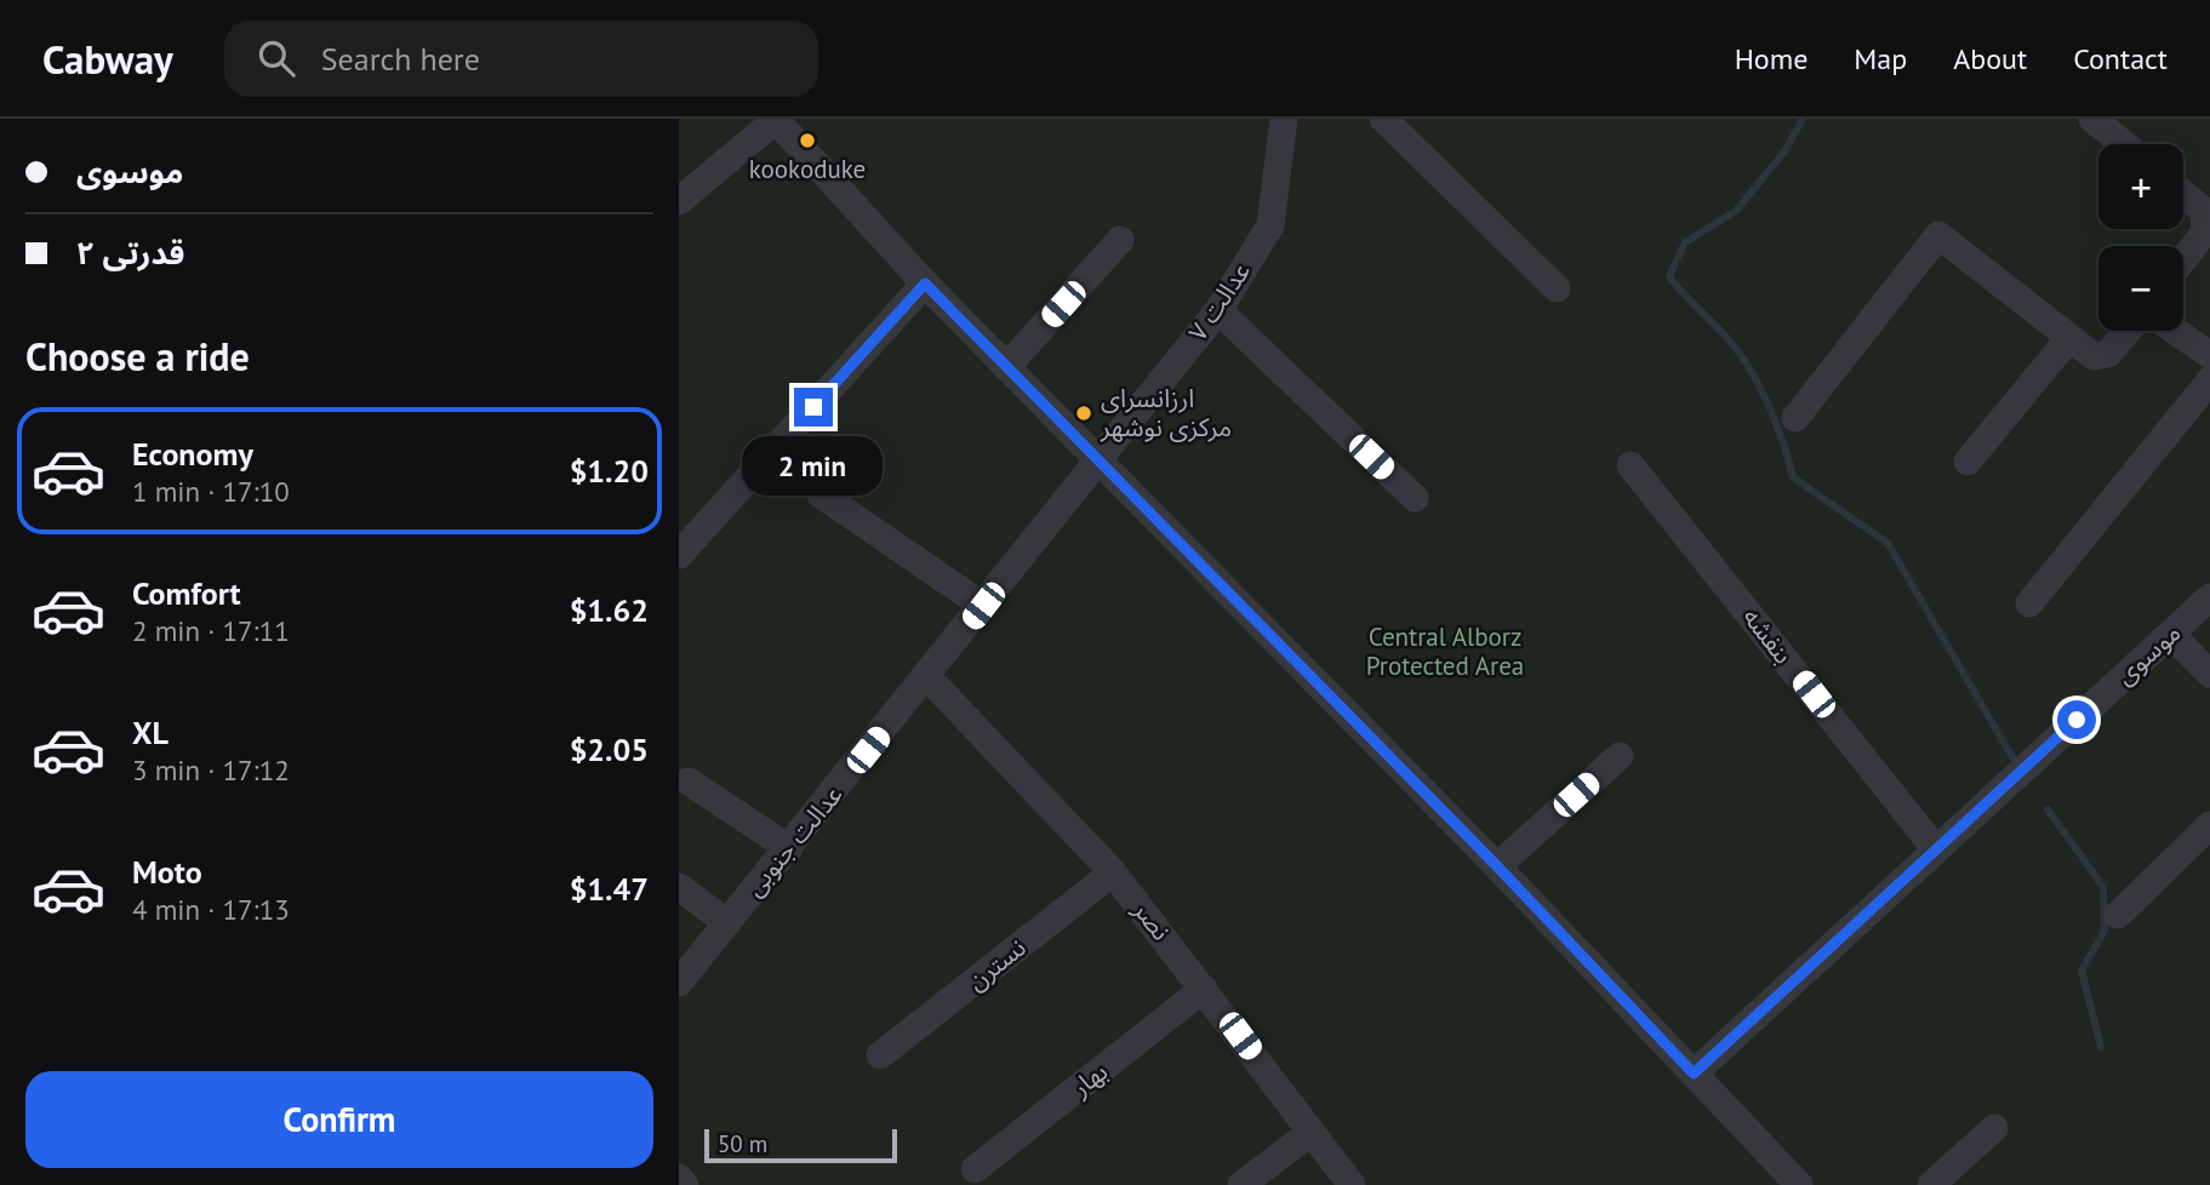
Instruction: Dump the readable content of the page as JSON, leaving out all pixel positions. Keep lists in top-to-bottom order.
{
  "streets": {
    "street": [
      "۷ عدالت",
      "بنفشه",
      "موسوی",
      "عدالت جنوبی",
      "نصر",
      "نسترن",
      "بهار"
    ]
  },
  "crossings": [
    ["۷ عدالت", "عدالت جنوبی"],
    ["بنفشه", "موسوی"],
    ["عدالت جنوبی", "نصر"],
    ["نصر", "نسترن"],
    ["نصر", "بهار"]
  ],
  "parks": ["Central Alborz Protected Area"],
  "places": ["kookoduke", "ارزانسرای مرکزی نوشهر"],
  "scale_bar": "50 m",
  "page": {
    "header": "Cabway",
    "search": "Search here",
    "nav": [
      "Home",
      "Map",
      "About",
      "Contact"
    ],
    "banner": ["موسوی", "قدرتی ۲"],
    "map_buttons": ["+", "−"],
    "heading": "Choose a ride",
    "list": [
      {
        "name": "Economy",
        "note": "1 min · 17:10",
        "value": "$1.20"
      },
      {
        "name": "Comfort",
        "note": "2 min · 17:11",
        "value": "$1.62"
      },
      {
        "name": "XL",
        "note": "3 min · 17:12",
        "value": "$2.05"
      },
      {
        "name": "Moto",
        "note": "4 min · 17:13",
        "value": "$1.47"
      }
    ],
    "bubble": "2 min",
    "buttons": "Confirm",
    "scale": "50 m"
  }
}
